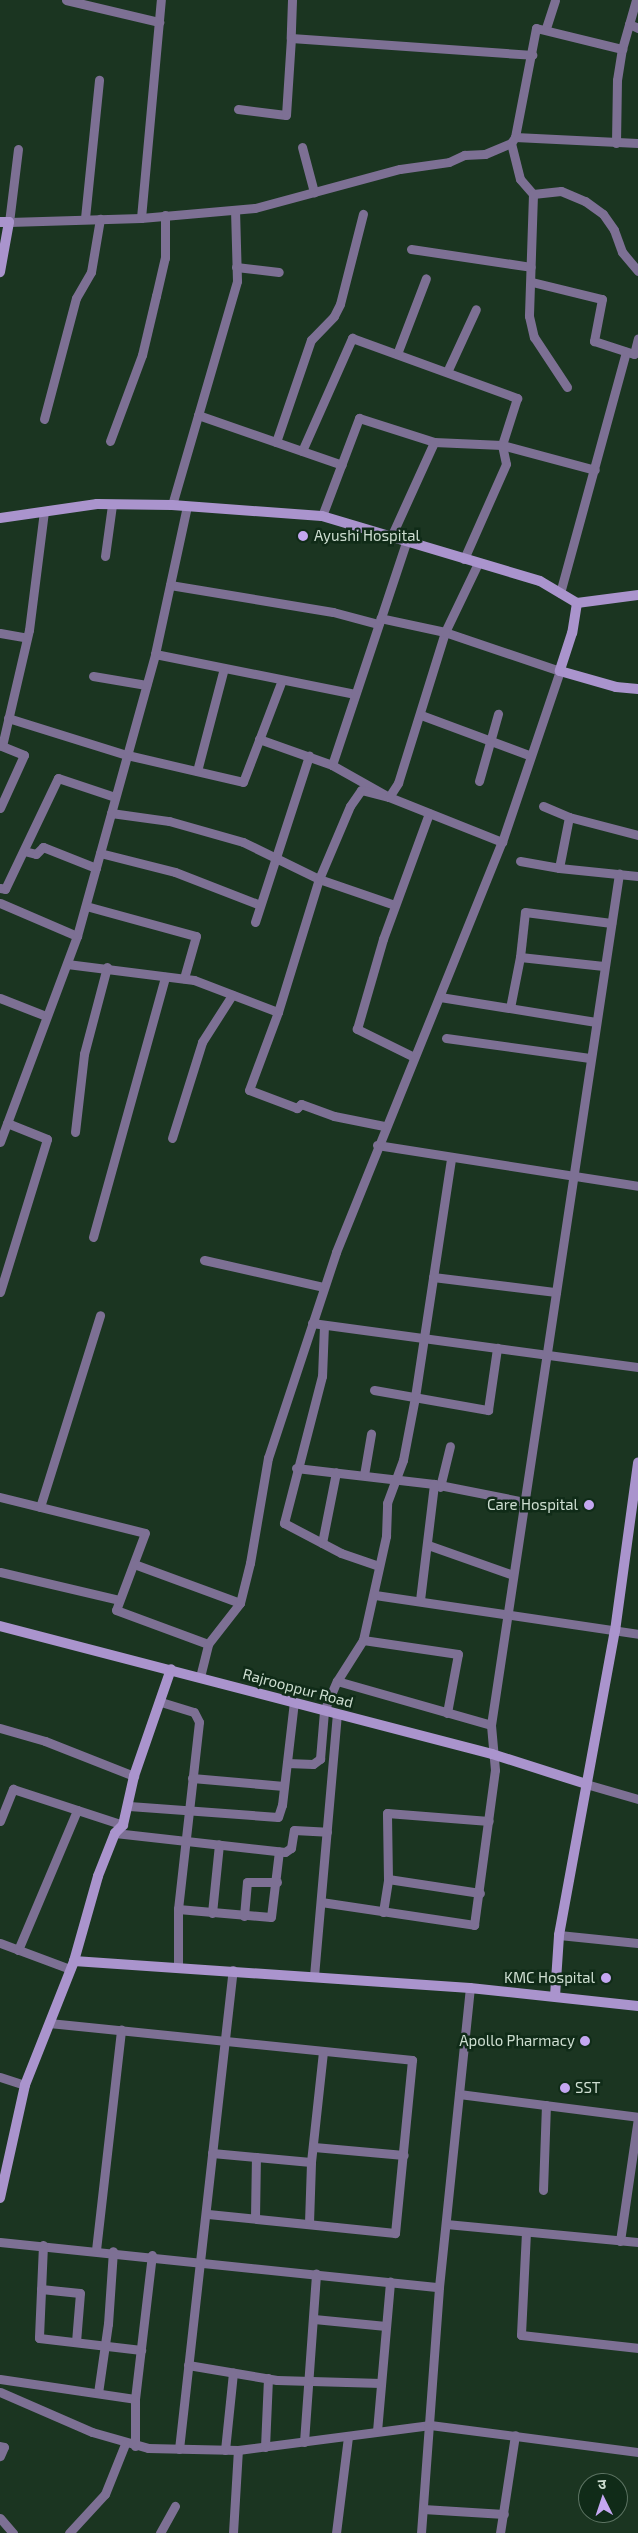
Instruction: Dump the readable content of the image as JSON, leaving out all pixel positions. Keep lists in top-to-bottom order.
{
  "streets": {
    "street": ["Rajrooppur Road"]
  },
  "places": [
    "Ayushi Hospital",
    "Care Hospital",
    "KMC Hospital",
    "Apollo Pharmacy",
    "SST"
  ],
  "north": "top"
}
